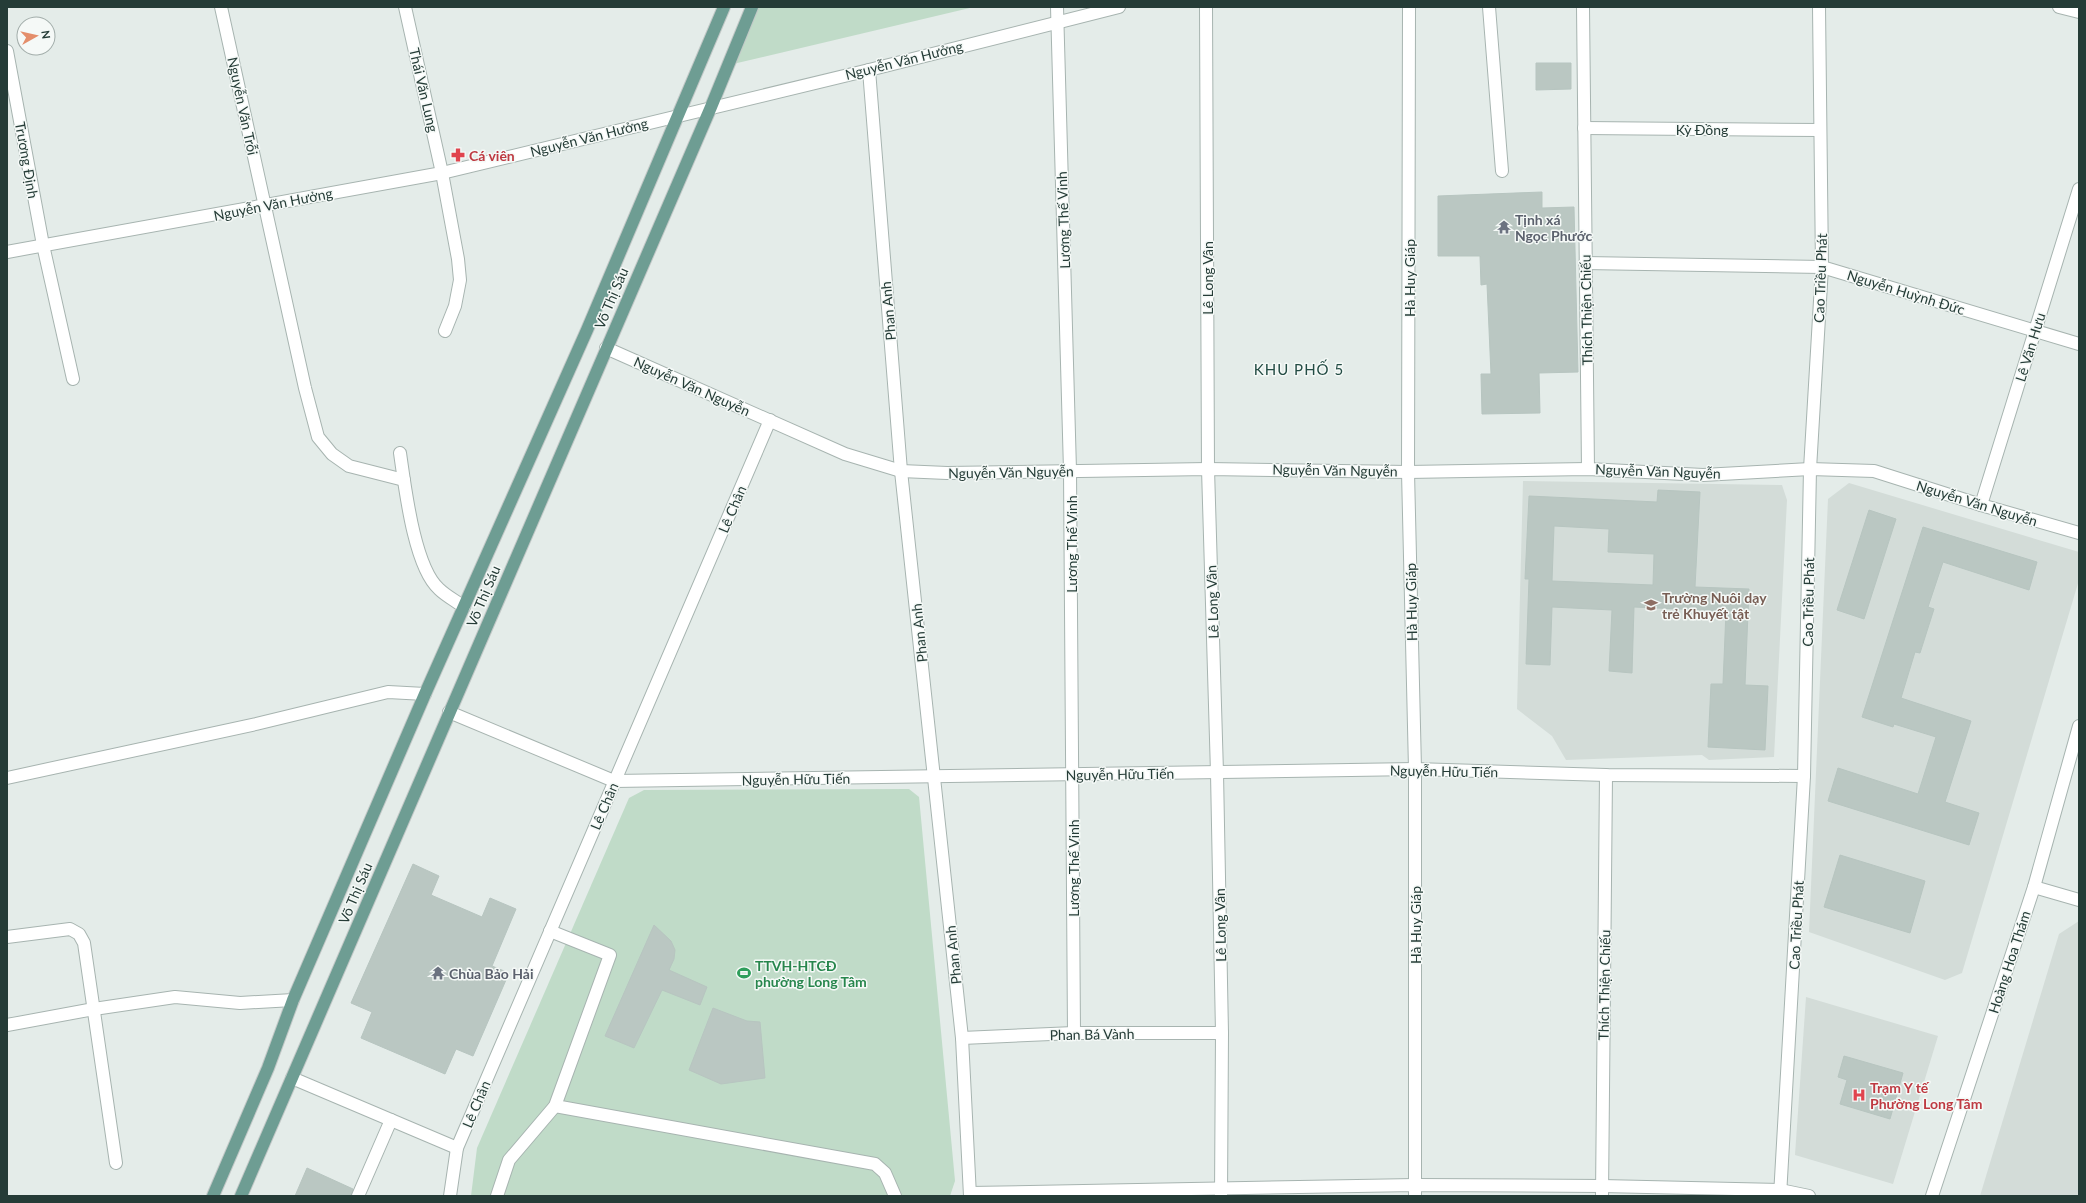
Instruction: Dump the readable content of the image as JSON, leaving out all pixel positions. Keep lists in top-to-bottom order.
{
  "streets": {
    "main road": ["Võ Thị Sáu"],
    "street": [
      "Nguyễn Văn Hưởng",
      "Thái Văn Lung",
      "Nguyễn Văn Trỗi",
      "Kỳ Đồng",
      "Trương Định",
      "Lương Thế Vinh",
      "Lê Long Vân",
      "Hà Huy Giáp",
      "Cao Triều Phát",
      "Nguyễn Huỳnh Đức",
      "Thích Thiện Chiếu",
      "Phan Anh",
      "Lê Văn Hưu",
      "Nguyễn Văn Nguyễn",
      "Lê Chân",
      "Nguyễn Hữu Tiến",
      "Hoàng Hoa Thám",
      "Phan Bá Vành"
    ]
  },
  "crossings": [
    ["Nguyễn Văn Hưởng", "Thái Văn Lung"],
    ["Nguyễn Văn Hưởng", "Nguyễn Văn Trỗi"],
    ["Nguyễn Văn Hưởng", "Trương Định"],
    ["Nguyễn Văn Hưởng", "Lương Thế Vinh"],
    ["Nguyễn Văn Hưởng", "Võ Thị Sáu"],
    ["Nguyễn Văn Hưởng", "Phan Anh"],
    ["Kỳ Đồng", "Cao Triều Phát"],
    ["Kỳ Đồng", "Thích Thiện Chiếu"],
    ["Lương Thế Vinh", "Nguyễn Văn Nguyễn"],
    ["Lương Thế Vinh", "Nguyễn Hữu Tiến"],
    ["Lương Thế Vinh", "Phan Bá Vành"],
    ["Lê Long Vân", "Nguyễn Văn Nguyễn"],
    ["Lê Long Vân", "Nguyễn Hữu Tiến"],
    ["Lê Long Vân", "Phan Bá Vành"],
    ["Hà Huy Giáp", "Nguyễn Văn Nguyễn"],
    ["Hà Huy Giáp", "Nguyễn Hữu Tiến"],
    ["Cao Triều Phát", "Nguyễn Huỳnh Đức"],
    ["Cao Triều Phát", "Nguyễn Văn Nguyễn"],
    ["Cao Triều Phát", "Nguyễn Hữu Tiến"],
    ["Nguyễn Huỳnh Đức", "Thích Thiện Chiếu"],
    ["Nguyễn Huỳnh Đức", "Lê Văn Hưu"],
    ["Võ Thị Sáu", "Nguyễn Văn Nguyễn"],
    ["Võ Thị Sáu", "Nguyễn Hữu Tiến"],
    ["Thích Thiện Chiếu", "Nguyễn Văn Nguyễn"],
    ["Thích Thiện Chiếu", "Nguyễn Hữu Tiến"],
    ["Phan Anh", "Nguyễn Văn Nguyễn"],
    ["Phan Anh", "Nguyễn Hữu Tiến"],
    ["Phan Anh", "Phan Bá Vành"],
    ["Lê Văn Hưu", "Nguyễn Văn Nguyễn"],
    ["Nguyễn Văn Nguyễn", "Lê Chân"],
    ["Lê Chân", "Nguyễn Hữu Tiến"]
  ],
  "districts": ["KHU PHỐ 5"],
  "places": {
    "pharmacy": ["Cá viên"],
    "temple": ["Tịnh xá Ngọc Phước", "Chùa Bảo Hải"],
    "school or university": ["Trường Nuôi dạy trẻ Khuyết tật"],
    "sports": ["TTVH-HTCĐ phường Long Tâm"],
    "hospital": ["Trạm Y tế Phường Long Tâm"]
  },
  "north": "right"
}
